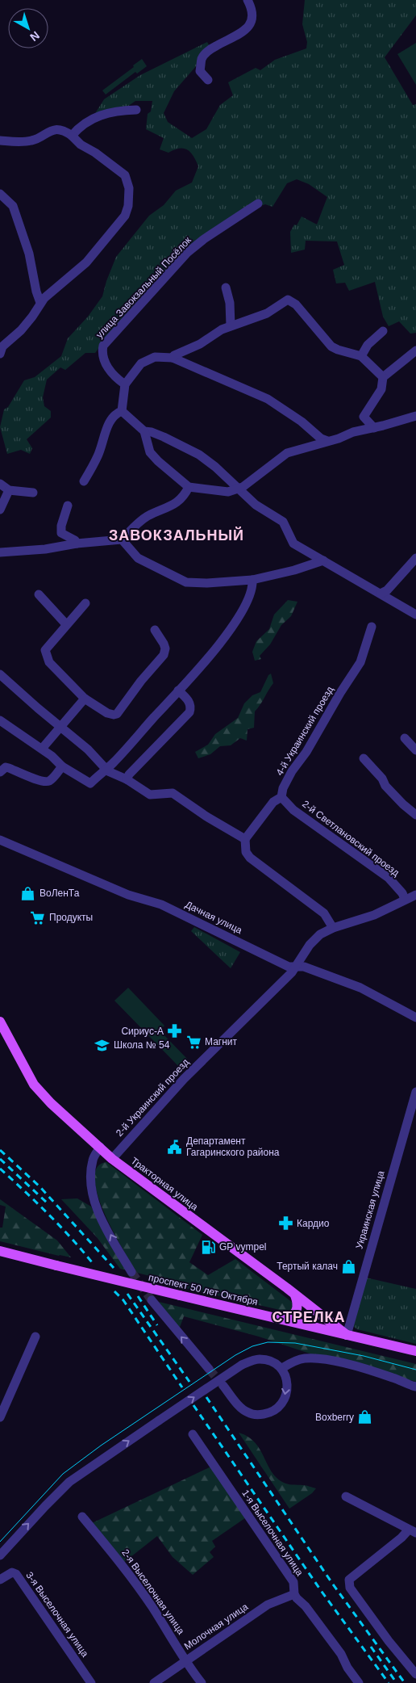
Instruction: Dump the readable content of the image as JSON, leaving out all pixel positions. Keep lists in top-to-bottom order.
{
  "streets": {
    "main road": ["Тракторная улица", "проспект 50 лет Октября"],
    "street": [
      "улица Завокзальный Посёлок",
      "4-й Украинский проезд",
      "2-й Светлановский проезд",
      "Дачная улица",
      "2-й Украинский проезд",
      "Украинская улица",
      "1-я Выселочная улица",
      "2-я Выселочная улица",
      "3-я Выселочная улица",
      "Молочная улица"
    ]
  },
  "crossings": [
    ["4-й Украинский проезд", "2-й Светлановский проезд"],
    ["2-й Светлановский проезд", "2-й Украинский проезд"],
    ["Дачная улица", "2-й Украинский проезд"],
    ["2-й Украинский проезд", "Тракторная улица"],
    ["Тракторная улица", "Украинская улица"],
    ["Тракторная улица", "проспект 50 лет Октября"],
    ["Украинская улица", "проспект 50 лет Октября"],
    ["1-я Выселочная улица", "Молочная улица"],
    ["2-я Выселочная улица", "Молочная улица"]
  ],
  "districts": ["ЗАВОКЗАЛЬНЫЙ", "СТРЕЛКА"],
  "places": {
    "shop": ["ВоЛенТа", "Тертый калач", "Boxberry"],
    "supermarket": ["Продукты", "Магнит"],
    "pharmacy": ["Сириус-А", "Кардио"],
    "school or university": ["Школа № 54"],
    "public building": ["Департамент Гагаринского района"],
    "fuel station": ["GP vympel"]
  },
  "north": "bottom right"
}
